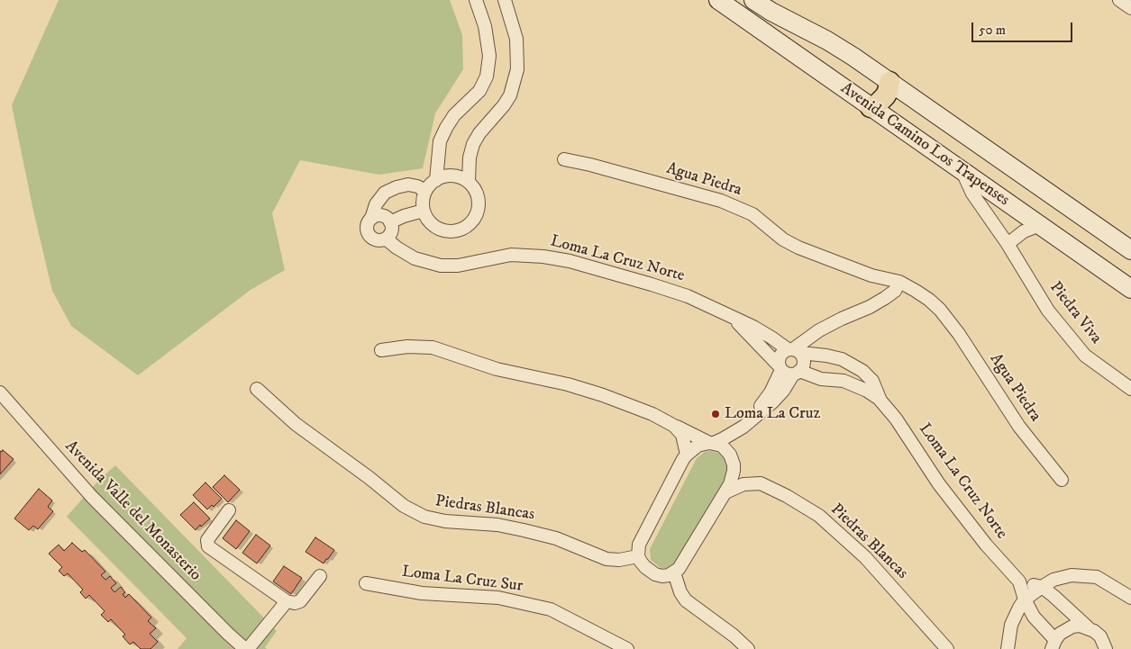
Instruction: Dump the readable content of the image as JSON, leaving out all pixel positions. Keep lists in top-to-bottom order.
{
  "streets": {
    "main road": ["Avenida Camino Los Trapenses"],
    "street": [
      "Agua Piedra",
      "Loma La Cruz Norte",
      "Piedra Viva",
      "Piedras Blancas",
      "Avenida Valle del Monasterio",
      "Loma La Cruz Sur"
    ]
  },
  "crossings": [
    ["Avenida Camino Los Trapenses", "Piedra Viva"]
  ],
  "places": ["Loma La Cruz"],
  "scale_bar": "50 m"
}
